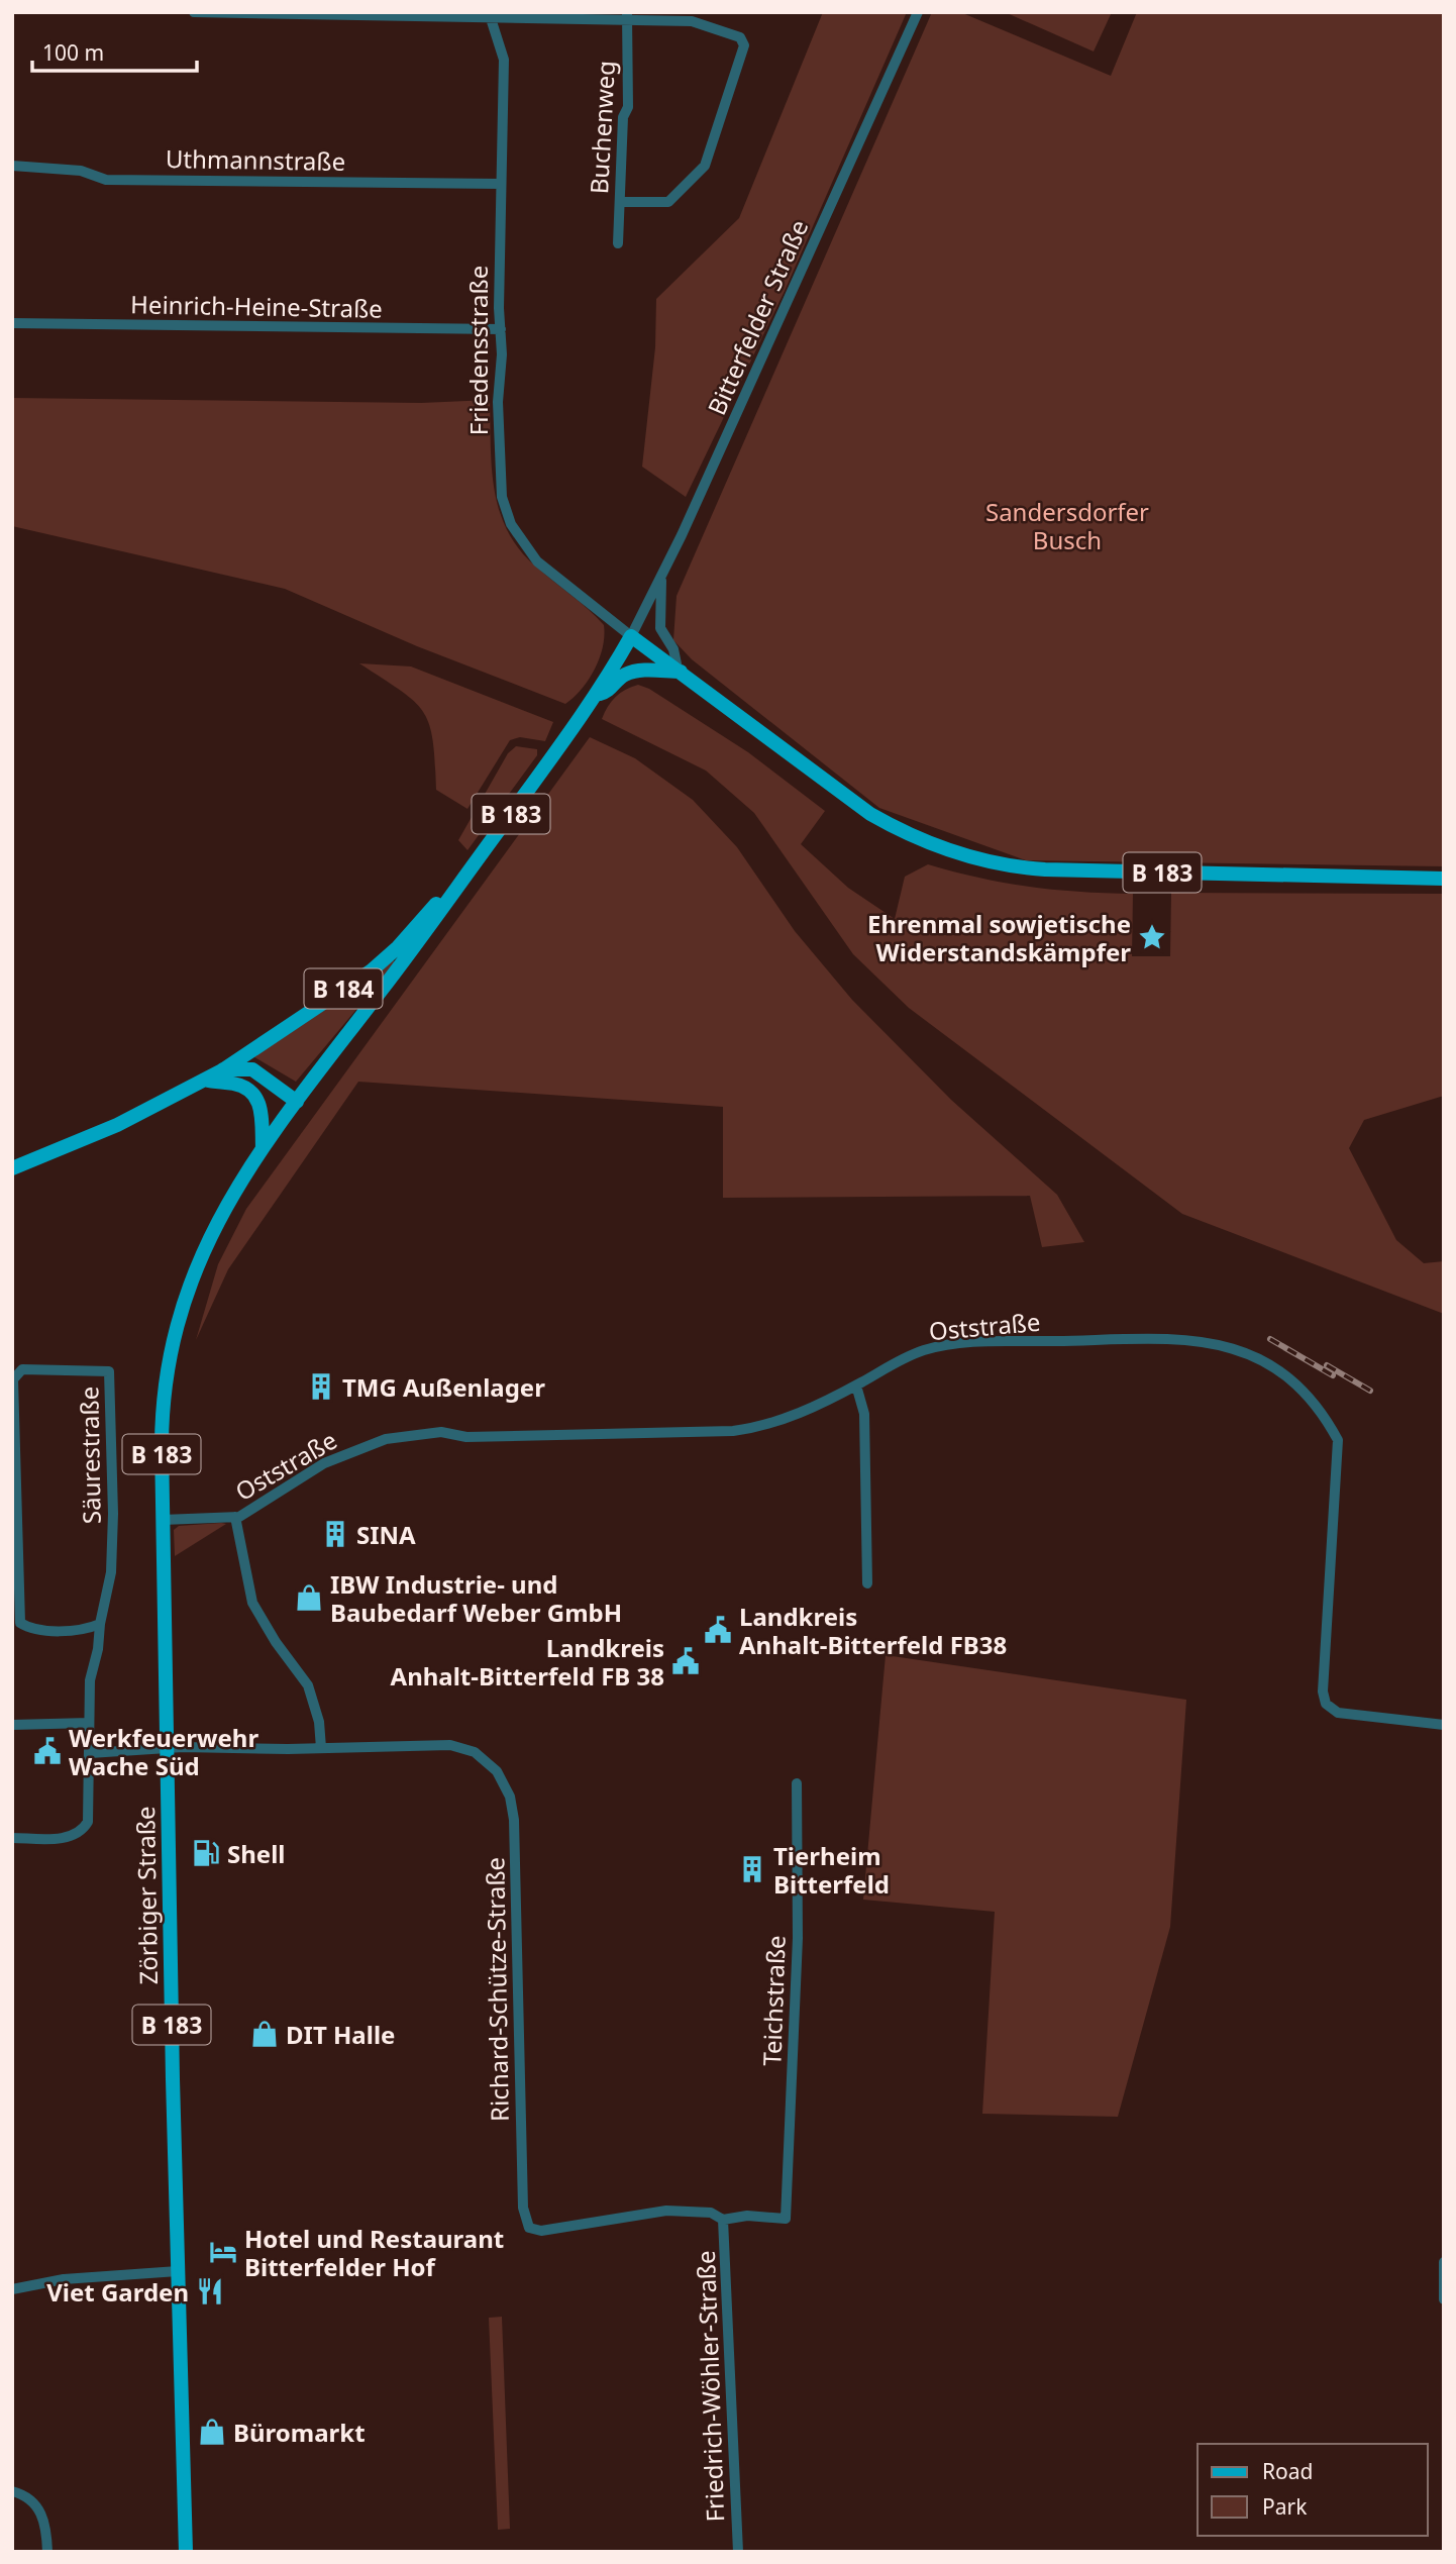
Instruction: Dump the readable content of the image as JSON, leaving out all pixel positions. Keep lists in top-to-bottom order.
{
  "streets": {
    "main road": ["B 183", "B 184", "Zörbiger Straße"],
    "street": [
      "Buchenweg",
      "Uthmannstraße",
      "Heinrich-Heine-Straße",
      "Bitterfelder Straße",
      "Friedensstraße",
      "Oststraße",
      "Säurestraße",
      "Richard-Schütze-Straße",
      "Teichstraße",
      "Friedrich-Wöhler-Straße"
    ]
  },
  "crossings": [
    ["Uthmannstraße", "Friedensstraße"],
    ["Heinrich-Heine-Straße", "Friedensstraße"],
    ["Bitterfelder Straße", "Friedensstraße"],
    ["Bitterfelder Straße", "B 183"],
    ["Friedensstraße", "B 183"],
    ["B 183", "B 184"],
    ["B 183", "Zörbiger Straße"],
    ["Oststraße", "Zörbiger Straße"],
    ["Richard-Schütze-Straße", "Teichstraße"],
    ["Richard-Schütze-Straße", "Friedrich-Wöhler-Straße"],
    ["Teichstraße", "Friedrich-Wöhler-Straße"]
  ],
  "parks": ["Sandersdorfer Busch"],
  "places": {
    "place": ["Ehrenmal sowjetische Widerstandskämpfer"],
    "building": ["TMG Außenlager", "SINA", "Tierheim Bitterfeld"],
    "shop": ["IBW Industrie- und Baubedarf Weber GmbH", "DIT Halle", "Büromarkt"],
    "public building": ["Landkreis Anhalt-Bitterfeld FB38", "Landkreis Anhalt-Bitterfeld FB 38", "Werkfeuerwehr Wache Süd"],
    "fuel station": ["Shell"],
    "hotel": ["Hotel und Restaurant Bitterfelder Hof"],
    "restaurant": ["Viet Garden"]
  },
  "legend": ["Road", "Park"],
  "scale_bar": "100 m"
}
